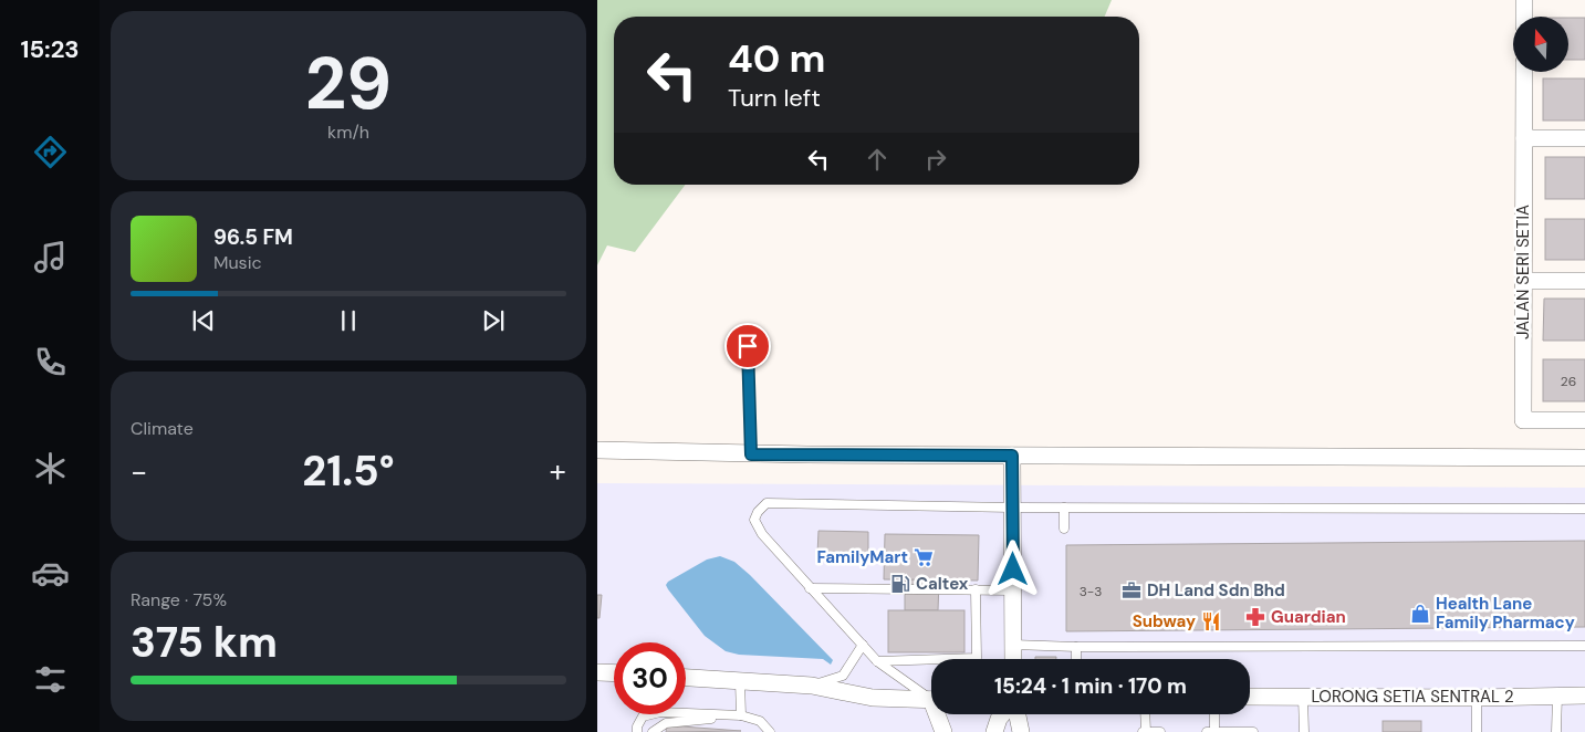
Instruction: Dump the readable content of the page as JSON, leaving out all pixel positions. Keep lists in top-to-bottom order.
{
  "streets": {
    "street": ["JALAN SERI SETIA", "LORONG SETIA SENTRAL 2"]
  },
  "places": {
    "supermarket": ["FamilyMart"],
    "fuel station": ["Caltex"],
    "office": ["DH Land Sdn Bhd"],
    "shop": ["Health Lane Family Pharmacy"],
    "pharmacy": ["Guardian"],
    "restaurant": ["Subway"]
  },
  "house_numbers": ["26", "3-3"],
  "north": "top",
  "page": {
    "tabs": "15:23",
    "tile": [
      ["29", "km/h"],
      "Climate",
      ["Range · 75%", "375 km"]
    ],
    "turn": ["40 m", "Turn left"],
    "song": ["96.5 FM", "Music"],
    "heat": ["−", "21.5°", "+"],
    "limit": "30",
    "trip": "15:24 · 1 min · 170 m"
  }
}
